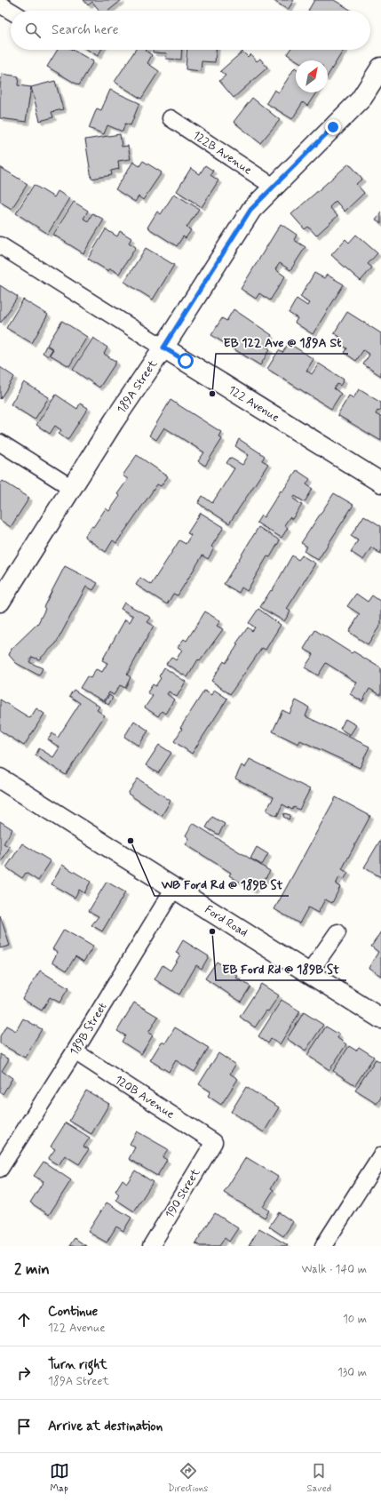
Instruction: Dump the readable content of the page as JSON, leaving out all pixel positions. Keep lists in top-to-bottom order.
{
  "streets": {
    "street": [
      "122B Avenue",
      "189A Street",
      "122 Avenue",
      "Ford Road",
      "189B Street",
      "120B Avenue",
      "190 Street"
    ]
  },
  "crossings": [
    ["122B Avenue", "189A Street"],
    ["189A Street", "122 Avenue"],
    ["Ford Road", "189B Street"],
    ["189B Street", "120B Avenue"],
    ["120B Avenue", "190 Street"]
  ],
  "places": ["EB 122 Ave @ 189A St", "WB Ford Rd @ 189B St", "EB Ford Rd @ 189B St"],
  "north": "top right",
  "page": {
    "search": "Search here",
    "heading": ["2 min", "Walk · 140 m"],
    "list": [
      ["Continue", "122 Avenue", "10 m"],
      ["Turn right", "189A Street", "130 m"],
      "Arrive at destination"
    ],
    "nav": ["Map", "Directions", "Saved"]
  }
}
